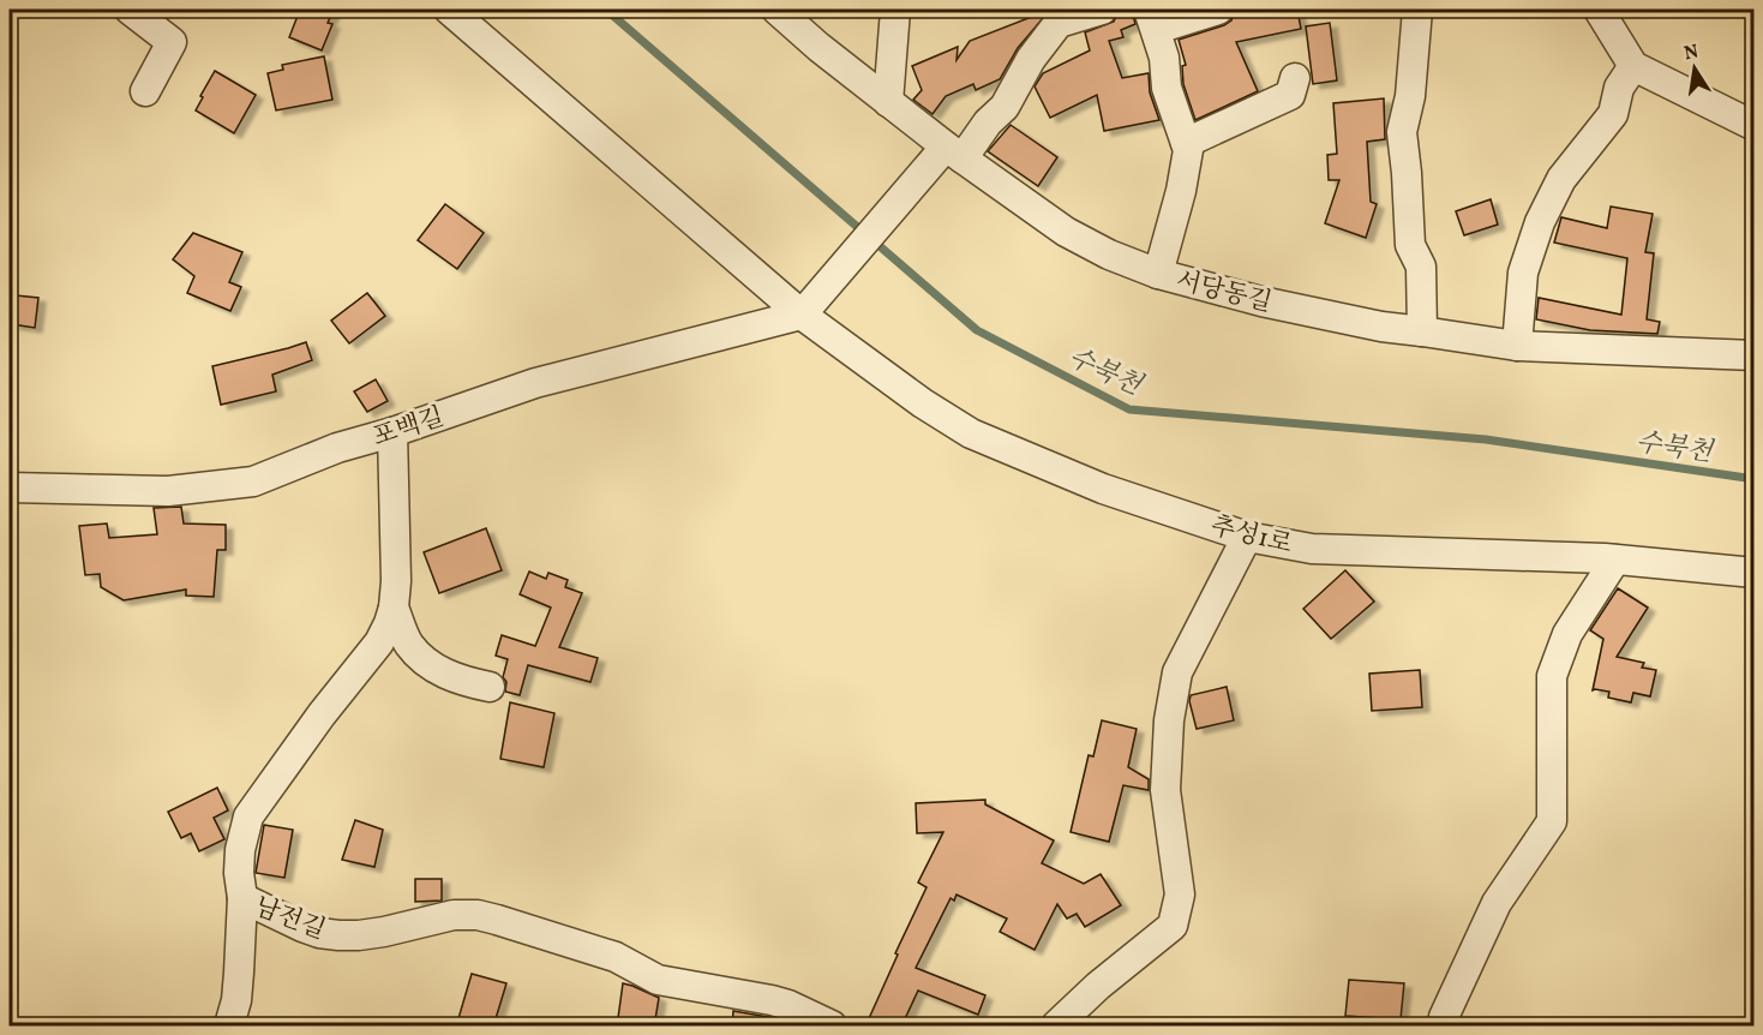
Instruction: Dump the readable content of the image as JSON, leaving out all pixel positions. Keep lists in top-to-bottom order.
{
  "streets": {
    "street": [
      "서당동길",
      "포백길",
      "추성1로",
      "남전길"
    ]
  },
  "crossings": [
    ["포백길", "추성1로"],
    ["포백길", "남전길"]
  ],
  "water": ["수북천"],
  "north": "top"
}
